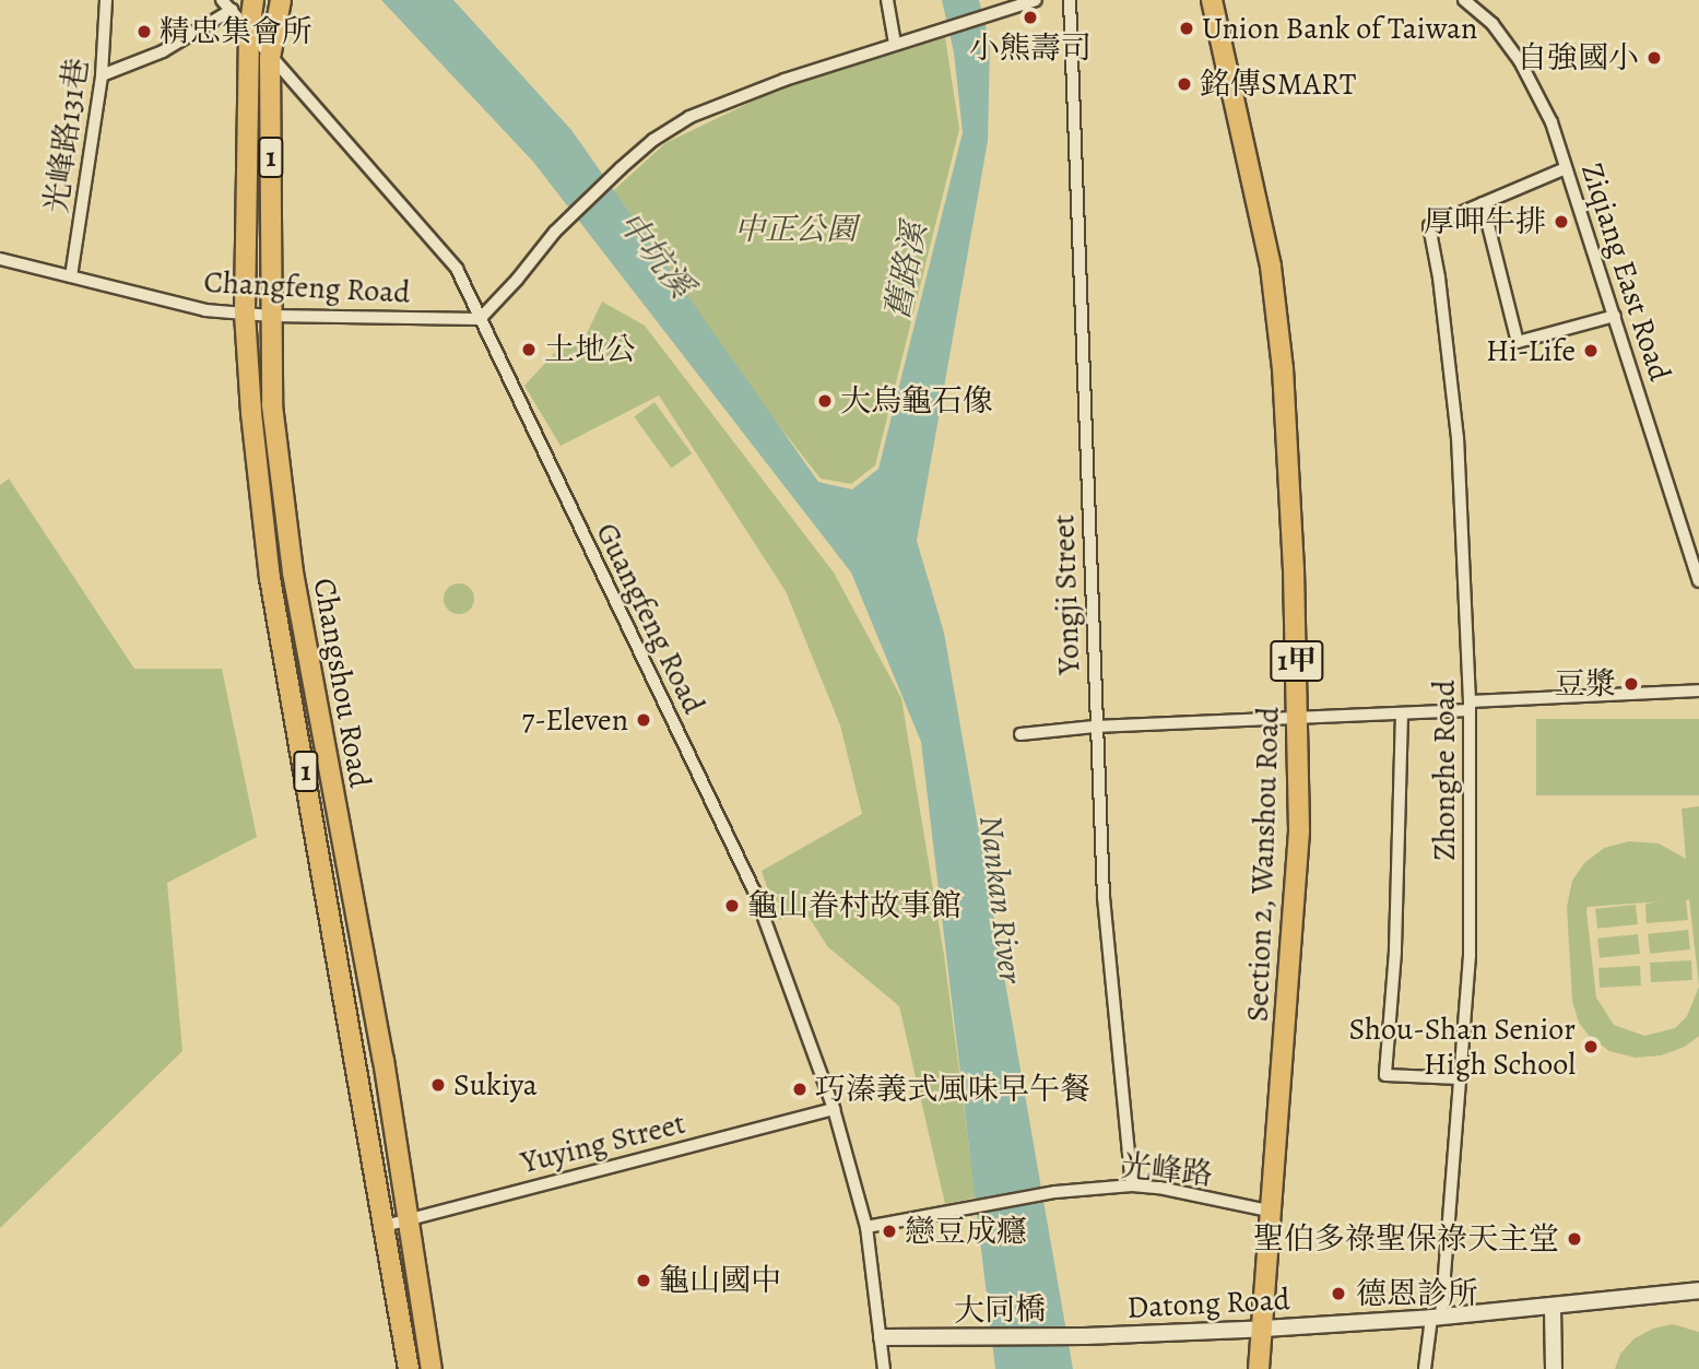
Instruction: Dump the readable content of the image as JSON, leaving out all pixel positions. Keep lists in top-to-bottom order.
{
  "streets": {
    "main road": [
      "1",
      "1甲",
      "Changshou Road",
      "Section 2, Wanshou Road"
    ],
    "street": [
      "光峰路131巷",
      "Ziqiang East Road",
      "Changfeng Road",
      "Yongji Street",
      "Guangfeng Road",
      "Zhonghe Road",
      "Yuying Street",
      "光峰路",
      "Datong Road",
      "大同橋"
    ]
  },
  "crossings": [
    ["光峰路131巷", "Changfeng Road"],
    ["Changfeng Road", "Guangfeng Road"],
    ["Changfeng Road", "Changshou Road"],
    ["Yongji Street", "光峰路"],
    ["Guangfeng Road", "Changshou Road"],
    ["Guangfeng Road", "Yuying Street"],
    ["Guangfeng Road", "光峰路"],
    ["Guangfeng Road", "大同橋"],
    ["Changshou Road", "Yuying Street"],
    ["Zhonghe Road", "Datong Road"],
    ["Section 2, Wanshou Road", "光峰路"],
    ["Section 2, Wanshou Road", "Datong Road"],
    ["Datong Road", "大同橋"]
  ],
  "water": ["中坑溪", "舊路溪", "Nankan River"],
  "parks": ["中正公園"],
  "places": [
    "小熊壽司",
    "Union Bank of Taiwan",
    "精忠集會所",
    "自強國小",
    "銘傳SMART",
    "厚呷牛排",
    "土地公",
    "Hi-Life",
    "大烏龜石像",
    "豆漿",
    "7-Eleven",
    "龜山眷村故事館",
    "Shou-Shan Senior High School",
    "Sukiya",
    "巧溱義式風味早午餐",
    "戀豆成癮",
    "聖伯多祿聖保祿天主堂",
    "龜山國中",
    "德恩診所"
  ]
}
